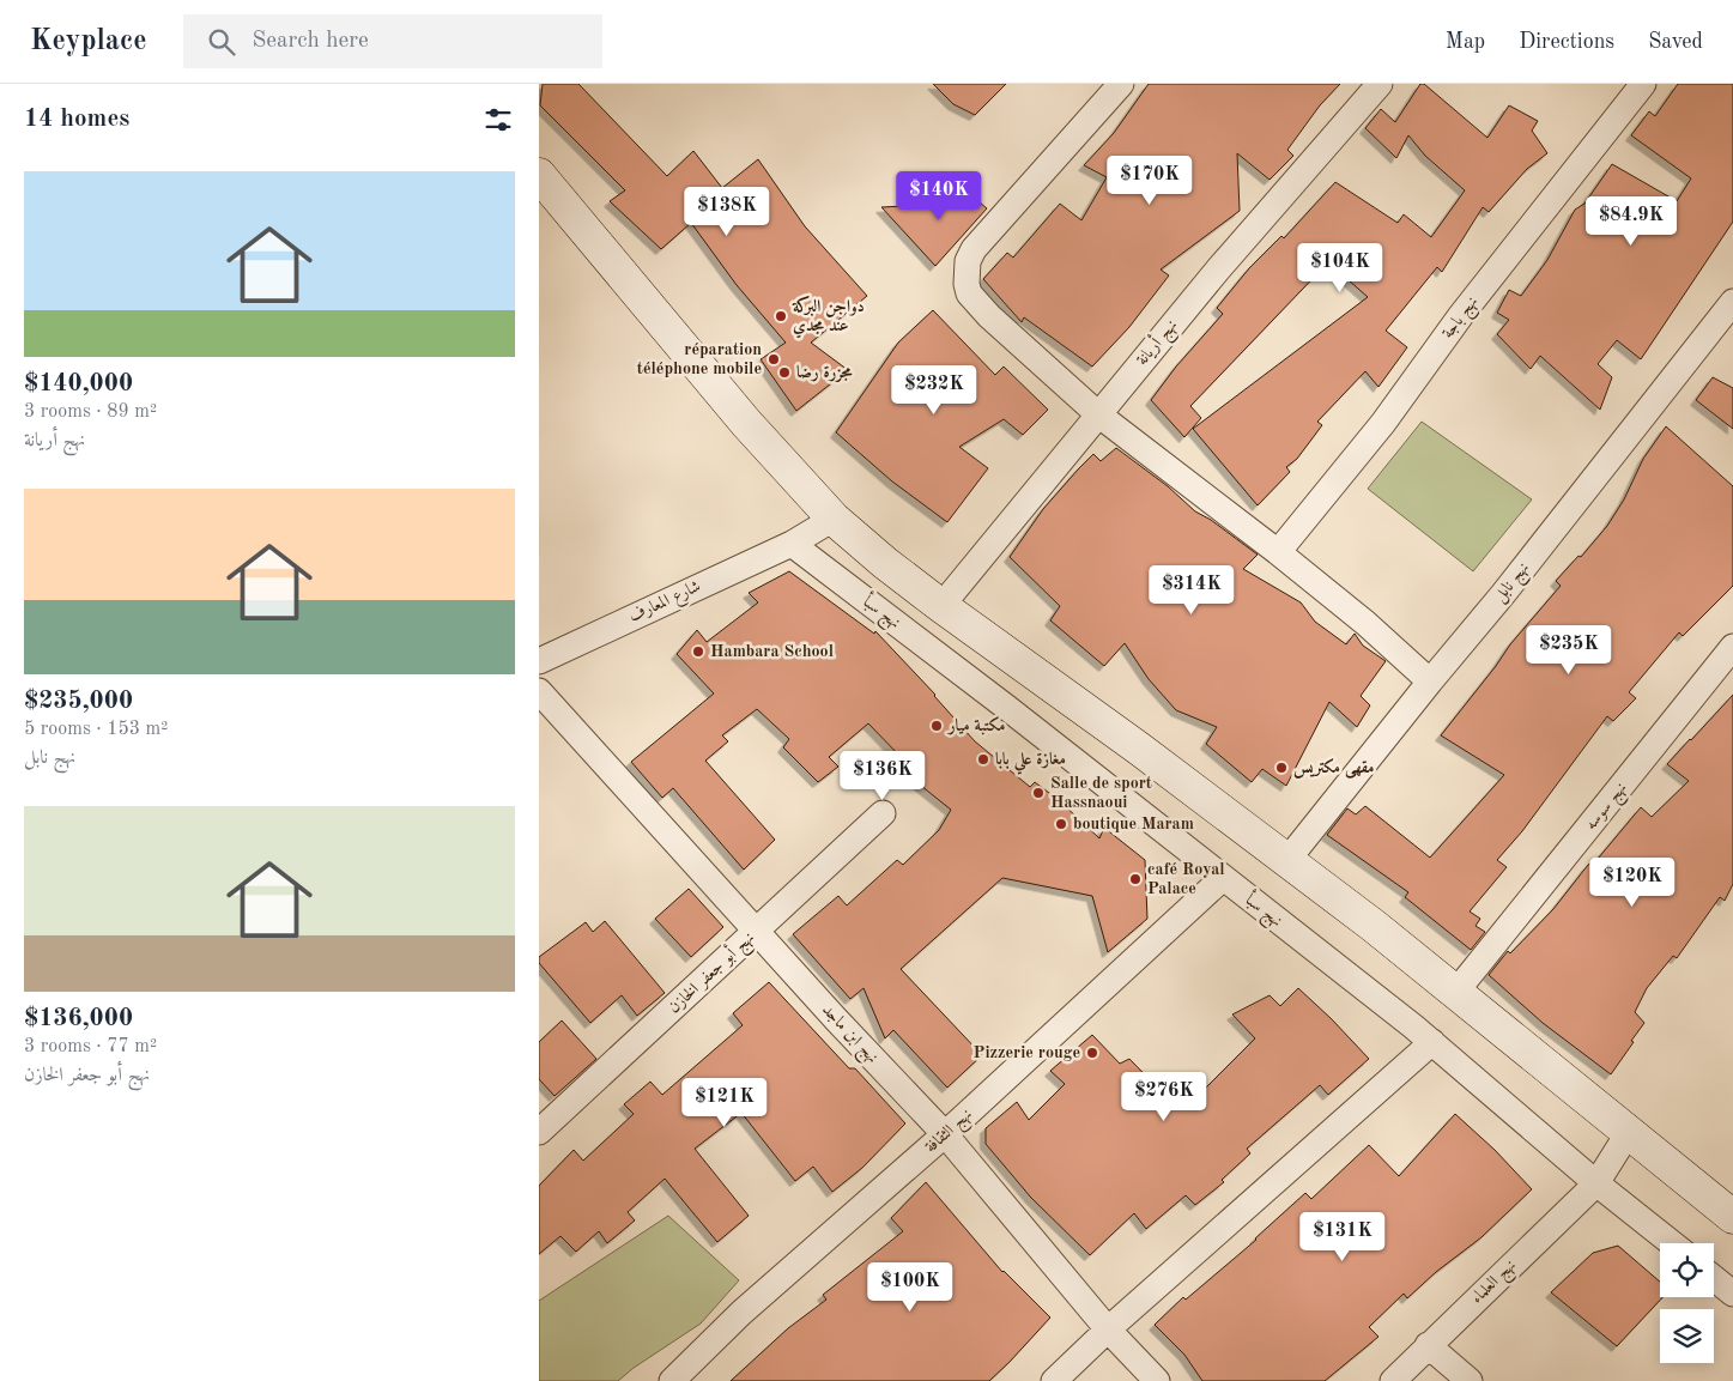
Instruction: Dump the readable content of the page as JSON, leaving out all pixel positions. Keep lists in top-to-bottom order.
{
  "streets": {
    "street": [
      "نهج باجة",
      "نهج أريانة",
      "نهج نابل",
      "شارع المعارف",
      "نهج سبأ",
      "نهج سوسه",
      "نهج أبو جعفر الخازن",
      "نهج ابن ماجد",
      "نهج الثقافة",
      "نهج العلماء"
    ]
  },
  "crossings": [
    ["شارع المعارف", "نهج سبأ"],
    ["نهج سبأ", "نهج الثقافة"],
    ["نهج سبأ", "نهج العلماء"],
    ["نهج أبو جعفر الخازن", "نهج ابن ماجد"],
    ["نهج ابن ماجد", "نهج الثقافة"]
  ],
  "places": [
    "دواجن البركة عند مجدي",
    "réparation téléphone mobile",
    "مجزرة رضا",
    "Hambara School",
    "مكتبة ميار",
    "مغازة علي بابا",
    "مقهى مكتريس",
    "Salle de sport Hassnaoui",
    "boutique Maram",
    "café Royal Palace",
    "Pizzerie rouge"
  ],
  "page": {
    "header": "Keyplace",
    "search": "Search here",
    "nav": ["Map", "Directions", "Saved"],
    "heading": "14 homes",
    "list": [
      {
        "name": "$140,000",
        "note": "3 rooms · 89 m² · نهج أريانة"
      },
      {
        "name": "$235,000",
        "note": "5 rooms · 153 m² · نهج نابل"
      },
      {
        "name": "$136,000",
        "note": "3 rooms · 77 m² · نهج أبو جعفر الخازن"
      }
    ],
    "price": [
      "$170K",
      "$140K",
      "$138K",
      "$84.9K",
      "$104K",
      "$232K",
      "$314K",
      "$235K",
      "$136K",
      "$120K",
      "$276K",
      "$121K",
      "$131K",
      "$100K"
    ]
  }
}
